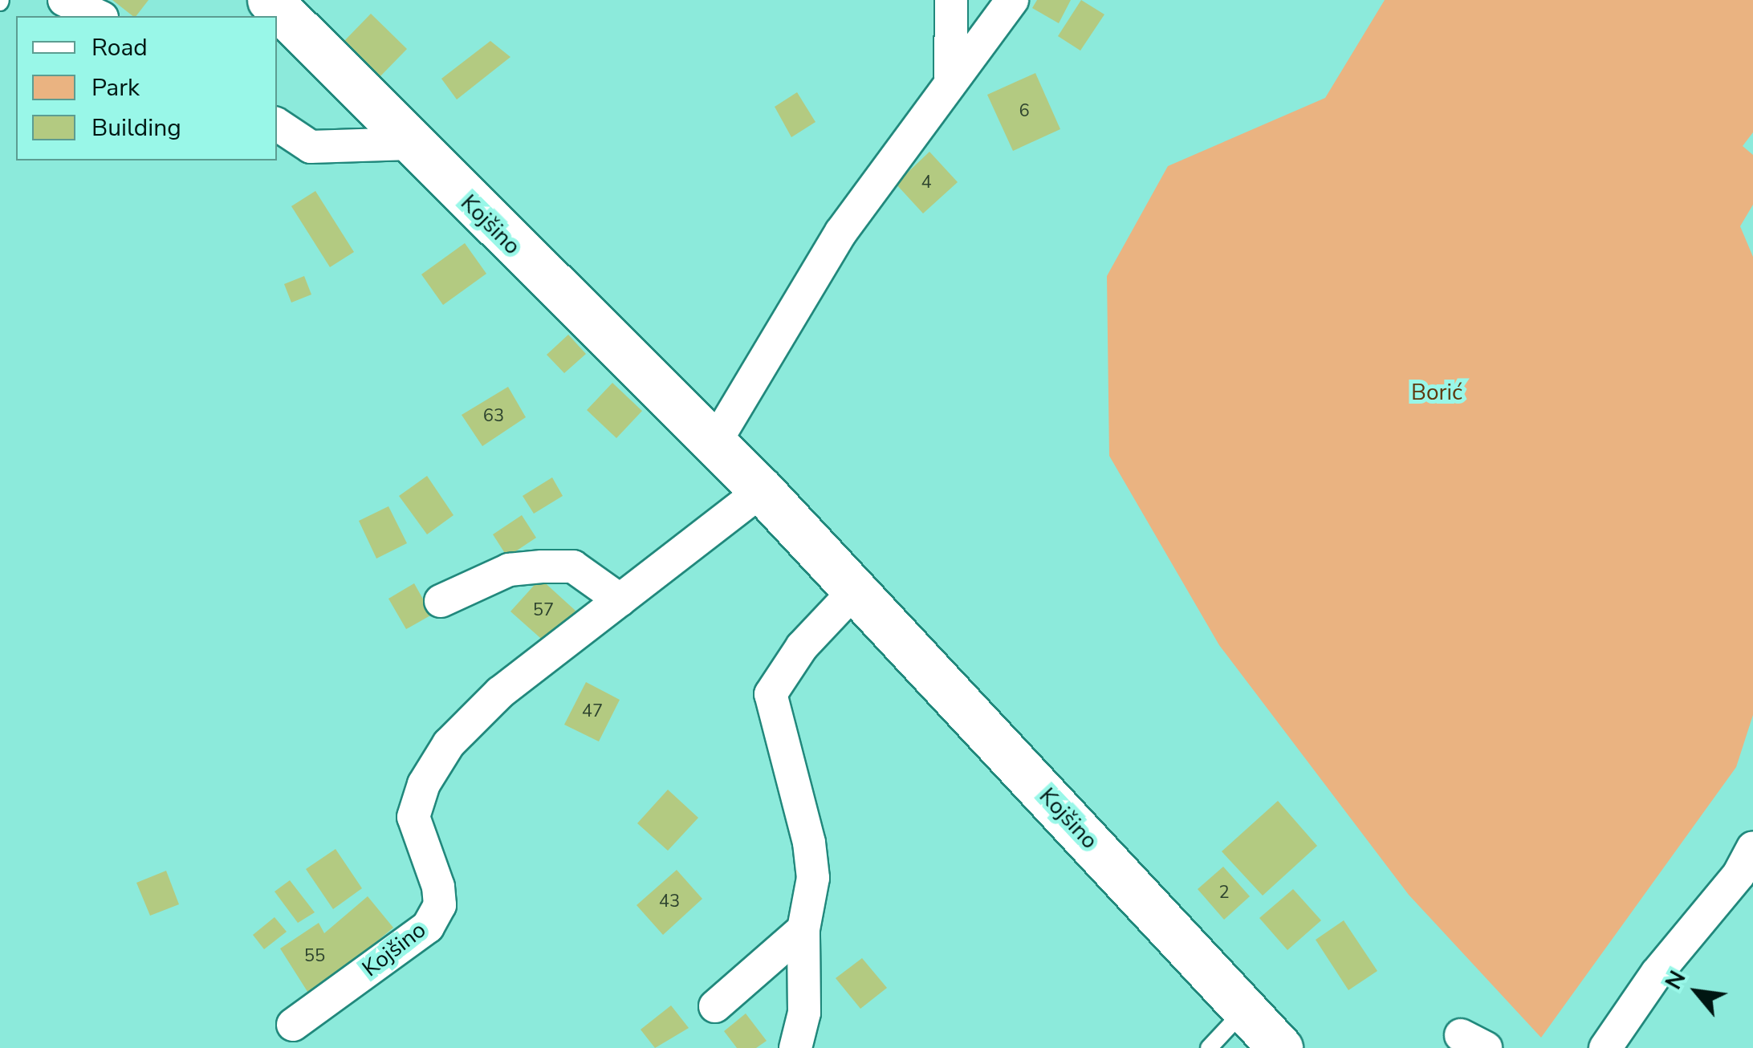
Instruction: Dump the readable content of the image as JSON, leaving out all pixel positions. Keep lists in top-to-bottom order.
{
  "streets": {
    "street": ["Kojšino"]
  },
  "parks": ["Borić"],
  "house_numbers": [
    "6",
    "4",
    "63",
    "57",
    "47",
    "2",
    "43",
    "55"
  ],
  "legend": ["Road", "Park", "Building"],
  "north": "top left"
}
